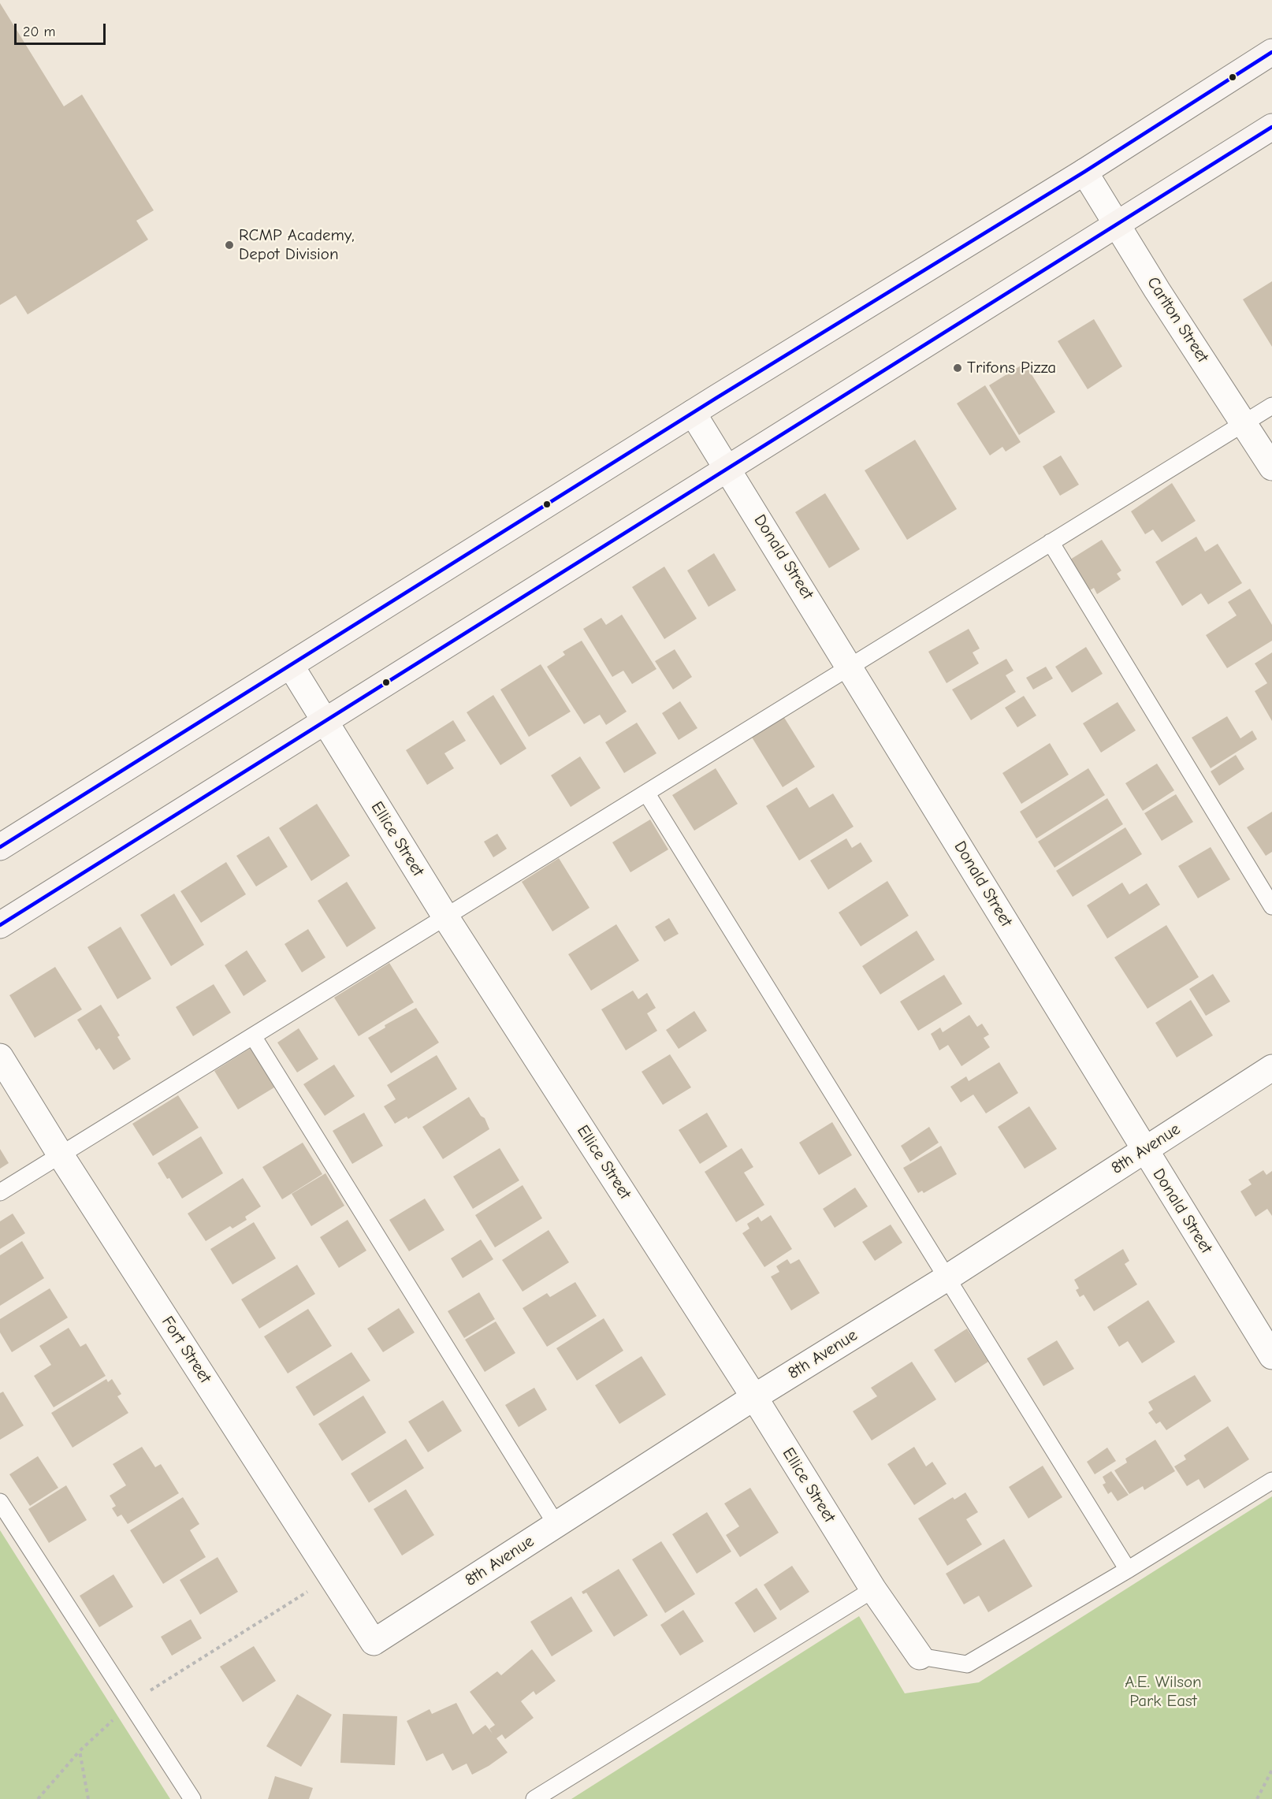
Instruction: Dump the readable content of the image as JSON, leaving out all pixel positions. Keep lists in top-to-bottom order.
{
  "streets": {
    "street": [
      "Carlton Street",
      "Donald Street",
      "Ellice Street",
      "8th Avenue",
      "Fort Street"
    ]
  },
  "crossings": [
    ["Donald Street", "8th Avenue"],
    ["Ellice Street", "8th Avenue"],
    ["8th Avenue", "Fort Street"]
  ],
  "parks": ["A.E. Wilson Park East"],
  "places": ["RCMP Academy, Depot Division", "Trifons Pizza"],
  "scale_bar": "20 m"
}
